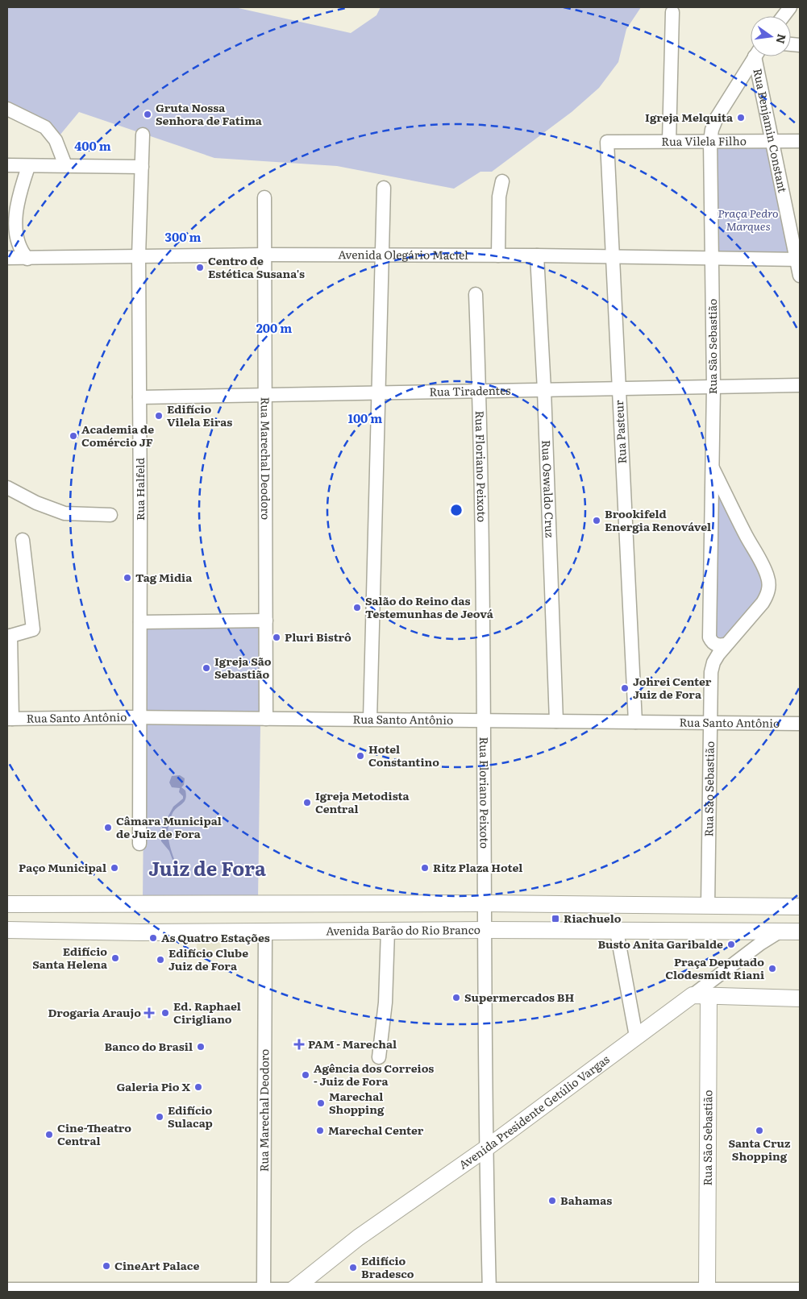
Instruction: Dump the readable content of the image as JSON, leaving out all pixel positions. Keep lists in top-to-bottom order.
{
  "streets": {
    "main road": ["Rua São Sebastião", "Avenida Barão do Rio Branco", "Avenida Presidente Getúlio Vargas"],
    "street": [
      "Rua Benjamin Constant",
      "Rua Vilela Filho",
      "Avenida Olegário Maciel",
      "Rua Tiradentes",
      "Rua Pasteur",
      "Rua Marechal Deodoro",
      "Rua Floriano Peixoto",
      "Rua Oswaldo Cruz",
      "Rua Halfeld",
      "Rua Santo Antônio"
    ]
  },
  "crossings": [
    ["Rua Benjamin Constant", "Rua Vilela Filho"],
    ["Rua Benjamin Constant", "Avenida Olegário Maciel"],
    ["Rua Vilela Filho", "Rua São Sebastião"],
    ["Rua Vilela Filho", "Rua Pasteur"],
    ["Avenida Olegário Maciel", "Rua São Sebastião"],
    ["Avenida Olegário Maciel", "Rua Pasteur"],
    ["Avenida Olegário Maciel", "Rua Marechal Deodoro"],
    ["Avenida Olegário Maciel", "Rua Oswaldo Cruz"],
    ["Avenida Olegário Maciel", "Rua Halfeld"],
    ["Rua São Sebastião", "Rua Tiradentes"],
    ["Rua São Sebastião", "Rua Santo Antônio"],
    ["Rua São Sebastião", "Avenida Presidente Getúlio Vargas"],
    ["Rua Tiradentes", "Rua Pasteur"],
    ["Rua Tiradentes", "Rua Marechal Deodoro"],
    ["Rua Tiradentes", "Rua Floriano Peixoto"],
    ["Rua Tiradentes", "Rua Oswaldo Cruz"],
    ["Rua Tiradentes", "Rua Halfeld"],
    ["Rua Pasteur", "Rua Santo Antônio"],
    ["Rua Marechal Deodoro", "Rua Santo Antônio"],
    ["Rua Marechal Deodoro", "Avenida Barão do Rio Branco"],
    ["Rua Floriano Peixoto", "Rua Santo Antônio"],
    ["Rua Floriano Peixoto", "Avenida Barão do Rio Branco"],
    ["Rua Floriano Peixoto", "Avenida Presidente Getúlio Vargas"],
    ["Rua Oswaldo Cruz", "Rua Santo Antônio"],
    ["Rua Halfeld", "Rua Santo Antônio"]
  ],
  "districts": ["Juiz de Fora"],
  "parks": ["Praça Pedro Marques"],
  "places": {
    "other": [
      "Gruta Nossa Senhora de Fatima",
      "Igreja Melquita",
      "Centro de Estética Susana's",
      "Edifício Vilela Eiras",
      "Academia de Comércio JF",
      "Brookifeld Energia Renovável",
      "Tag Midia",
      "Salão do Reino das Testemunhas de Jeová",
      "Pluri Bistrô",
      "Igreja São Sebastião",
      "Johrei Center Juiz de Fora",
      "Hotel Constantino",
      "Igreja Metodista Central",
      "Câmara Municipal de Juiz de Fora",
      "Paço Municipal",
      "Ritz Plaza Hotel",
      "As Quatro Estações",
      "Busto Anita Garibalde",
      "Edifício Santa Helena",
      "Edifício Clube Juiz de Fora",
      "Praça Deputado Clodesmidt Riani",
      "Supermercados BH",
      "Ed. Raphael Cirigliano",
      "Banco do Brasil",
      "Agência dos Correios - Juiz de Fora",
      "Galeria Pio X",
      "Marechal Shopping",
      "Edifício Sulacap",
      "Marechal Center",
      "Santa Cruz Shopping",
      "Cine-Theatro Central",
      "Bahamas",
      "CineArt Palace",
      "Edifício Bradesco"
    ],
    "transit": ["Riachuelo"],
    "health": ["Drogaria Araujo", "PAM - Marechal"]
  },
  "north": "right",
  "rings": [
    "400 m",
    "300 m",
    "200 m",
    "100 m"
  ]
}
